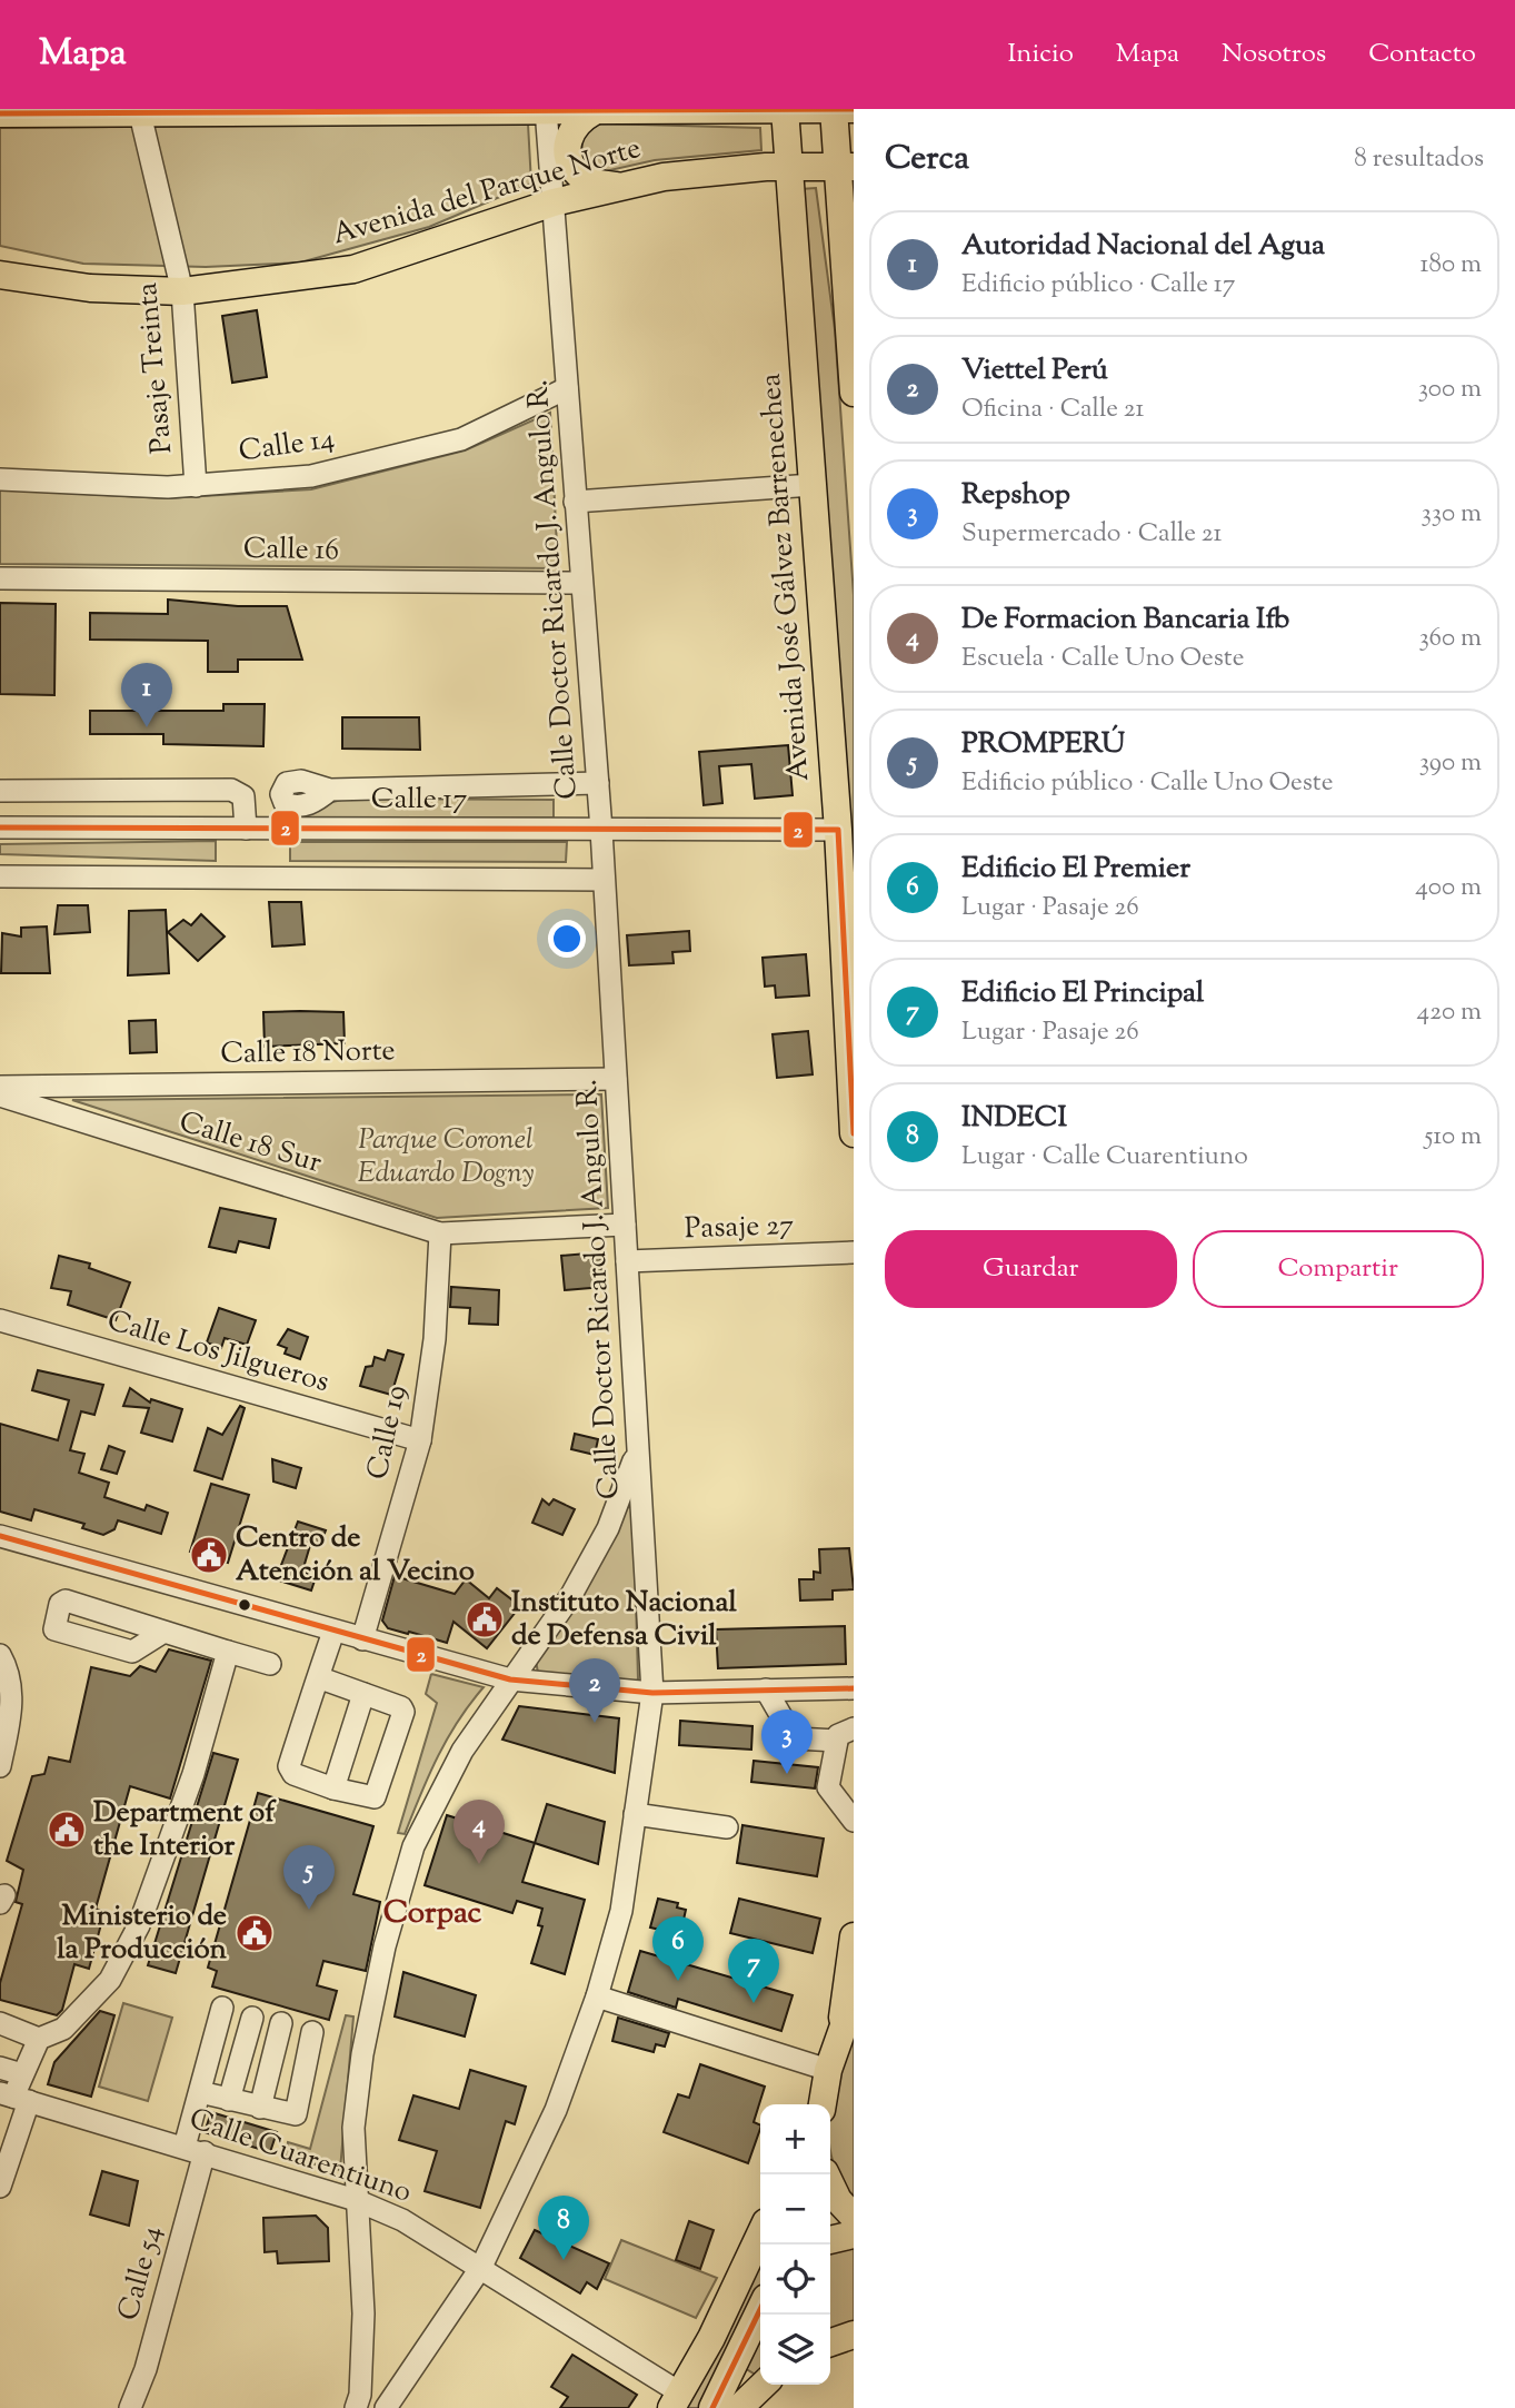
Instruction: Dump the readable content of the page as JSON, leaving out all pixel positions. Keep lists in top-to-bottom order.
{
  "streets": {
    "main road": ["Avenida del Parque Norte", "Avenida José Gálvez Barrenechea"],
    "street": [
      "Pasaje Treinta",
      "Calle 14",
      "Calle 16",
      "Calle Doctor Ricardo J. Angulo R.",
      "Calle 17",
      "Calle 18 Norte",
      "Calle 18 Sur",
      "Pasaje 27",
      "Calle Los Jilgueros",
      "Calle 19",
      "Calle Cuarentiuno",
      "Calle 54"
    ]
  },
  "crossings": [
    ["Avenida del Parque Norte", "Pasaje Treinta"],
    ["Avenida del Parque Norte", "Avenida José Gálvez Barrenechea"],
    ["Avenida del Parque Norte", "Calle Doctor Ricardo J. Angulo R."],
    ["Pasaje Treinta", "Calle 14"],
    ["Calle 14", "Calle Doctor Ricardo J. Angulo R."],
    ["Calle 16", "Calle Doctor Ricardo J. Angulo R."],
    ["Avenida José Gálvez Barrenechea", "Calle 17"],
    ["Calle Doctor Ricardo J. Angulo R.", "Calle 17"],
    ["Calle Doctor Ricardo J. Angulo R.", "Calle 18 Norte"],
    ["Calle Doctor Ricardo J. Angulo R.", "Calle 18 Sur"],
    ["Calle Doctor Ricardo J. Angulo R.", "Pasaje 27"],
    ["Calle Doctor Ricardo J. Angulo R.", "Calle Cuarentiuno"],
    ["Calle 18 Sur", "Calle 19"],
    ["Calle Los Jilgueros", "Calle 19"],
    ["Calle Cuarentiuno", "Calle 54"]
  ],
  "districts": ["Corpac"],
  "parks": ["Parque Coronel Eduardo Dogny"],
  "places": {
    "public building": [
      "Centro de Atención al Vecino",
      "Instituto Nacional de Defensa Civil",
      "Department of the Interior",
      "Ministerio de la Producción"
    ]
  },
  "lines": ["transit line 2"],
  "page": {
    "header": "Mapa",
    "nav": [
      "Inicio",
      "Mapa",
      "Nosotros",
      "Contacto"
    ],
    "heading": ["Cerca", "8 resultados"],
    "list": [
      {
        "mark": "1",
        "name": "Autoridad Nacional del Agua",
        "note": "Edificio público · Calle 17",
        "value": "180 m"
      },
      {
        "mark": "2",
        "name": "Viettel Perú",
        "note": "Oficina · Calle 21",
        "value": "300 m"
      },
      {
        "mark": "3",
        "name": "Repshop",
        "note": "Supermercado · Calle 21",
        "value": "330 m"
      },
      {
        "mark": "4",
        "name": "De Formacion Bancaria Ifb",
        "note": "Escuela · Calle Uno Oeste",
        "value": "360 m"
      },
      {
        "mark": "5",
        "name": "PROMPERÚ",
        "note": "Edificio público · Calle Uno Oeste",
        "value": "390 m"
      },
      {
        "mark": "6",
        "name": "Edificio El Premier",
        "note": "Lugar · Pasaje 26",
        "value": "400 m"
      },
      {
        "mark": "7",
        "name": "Edificio El Principal",
        "note": "Lugar · Pasaje 26",
        "value": "420 m"
      },
      {
        "mark": "8",
        "name": "INDECI",
        "note": "Lugar · Calle Cuarentiuno",
        "value": "510 m"
      }
    ],
    "pins": [
      "1",
      "2",
      "3",
      "4",
      "5",
      "6",
      "7",
      "8"
    ],
    "buttons": ["Guardar", "Compartir"],
    "map_buttons": ["+", "−"]
  }
}
